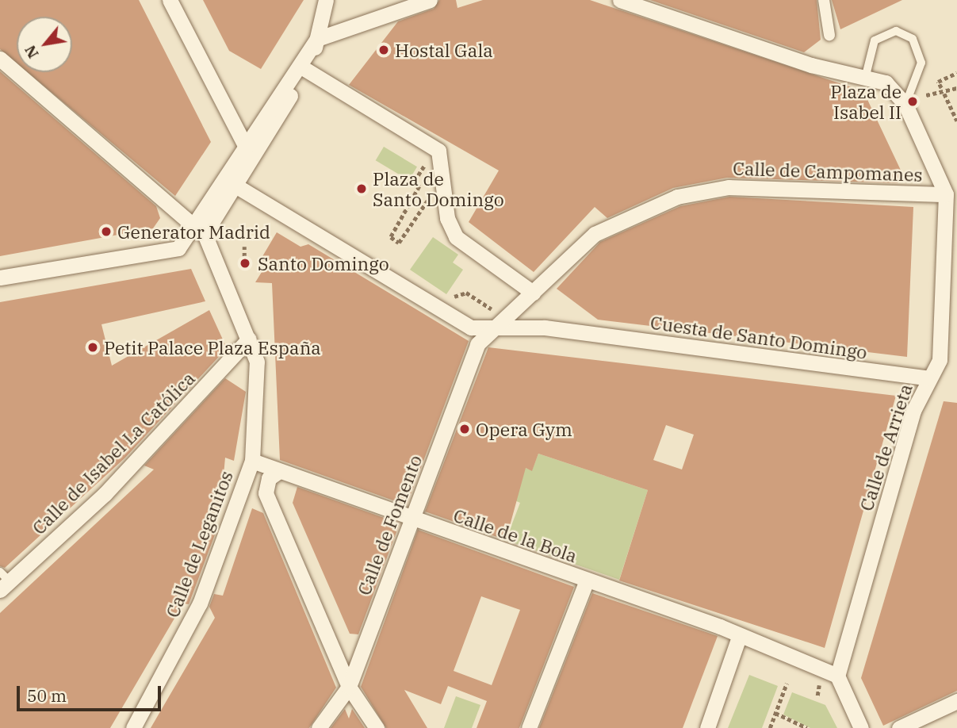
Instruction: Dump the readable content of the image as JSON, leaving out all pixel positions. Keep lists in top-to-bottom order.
{
  "streets": {
    "street": [
      "Calle de Campomanes",
      "Cuesta de Santo Domingo",
      "Calle de Arrieta",
      "Calle de Isabel La Católica",
      "Calle de Fomento",
      "Calle de la Bola",
      "Calle de Leganitos"
    ]
  },
  "crossings": [
    ["Calle de Campomanes", "Cuesta de Santo Domingo"],
    ["Calle de Campomanes", "Calle de Arrieta"],
    ["Calle de Campomanes", "Calle de Fomento"],
    ["Cuesta de Santo Domingo", "Calle de Arrieta"],
    ["Cuesta de Santo Domingo", "Calle de Fomento"],
    ["Calle de Arrieta", "Calle de la Bola"],
    ["Calle de Fomento", "Calle de la Bola"],
    ["Calle de la Bola", "Calle de Leganitos"]
  ],
  "places": [
    "Hostal Gala",
    "Plaza de Isabel II",
    "Plaza de Santo Domingo",
    "Generator Madrid",
    "Santo Domingo",
    "Petit Palace Plaza España",
    "Opera Gym"
  ],
  "scale_bar": "50 m",
  "north": "bottom left"
}
